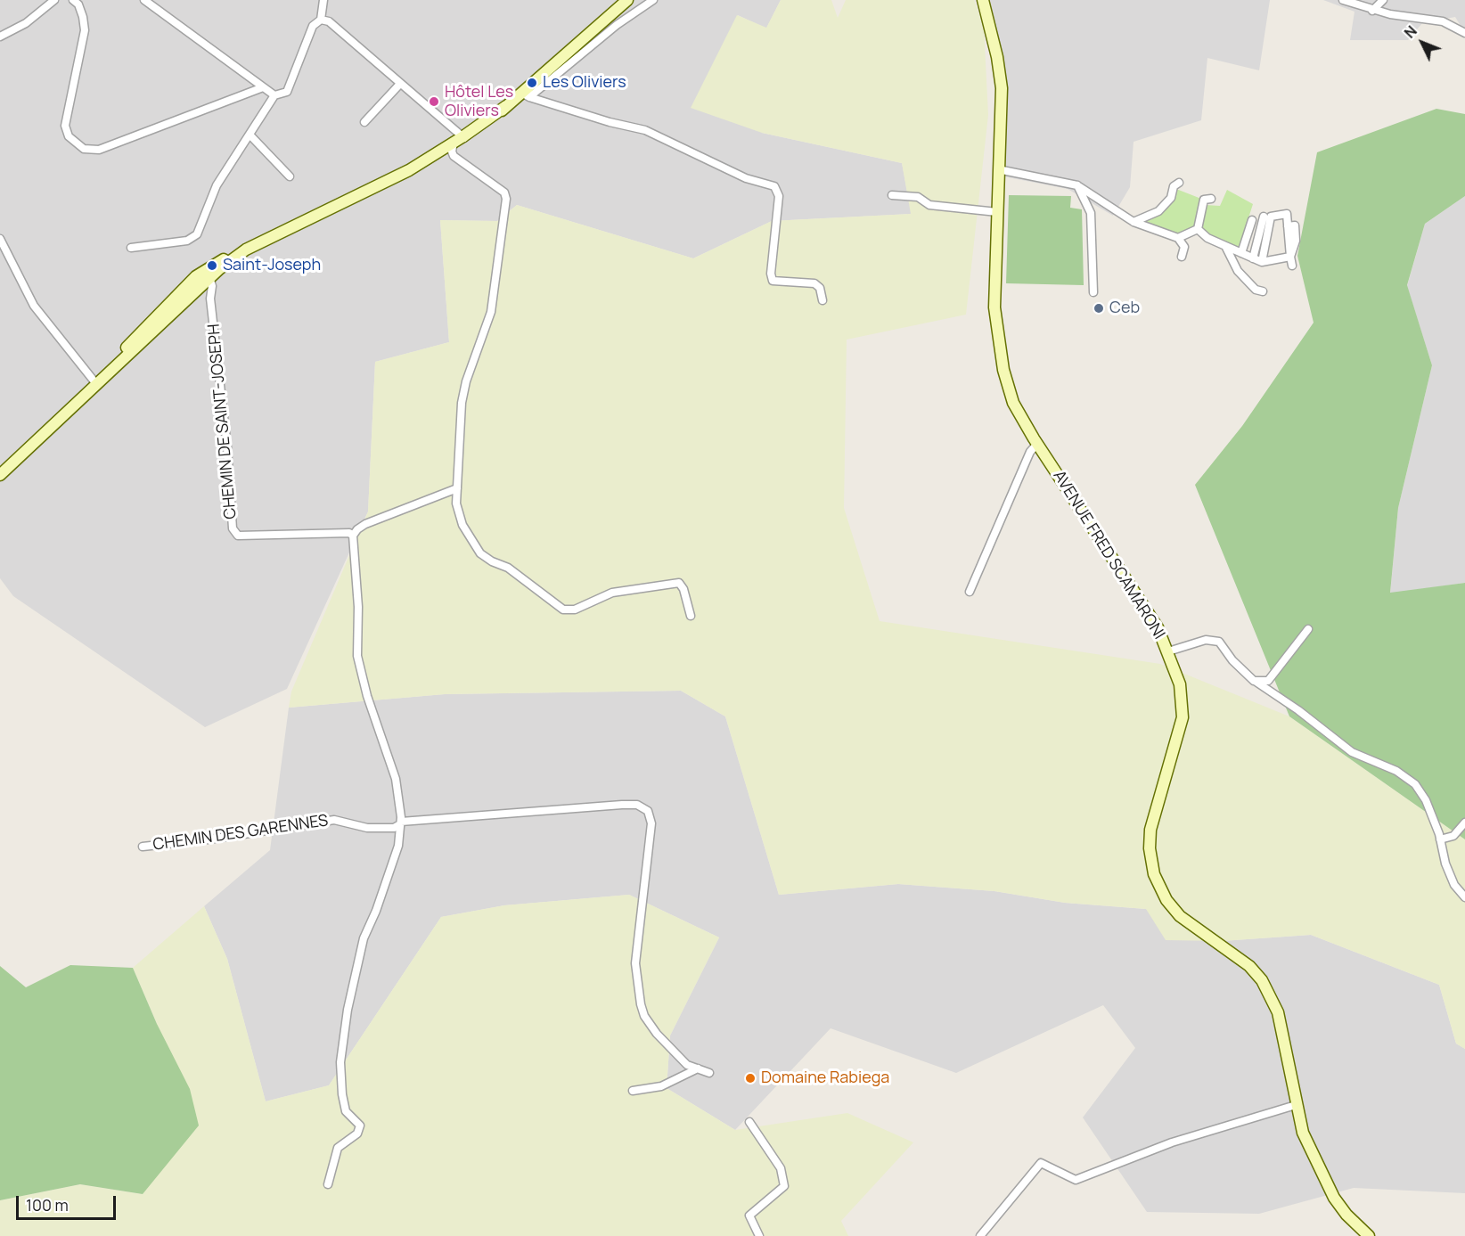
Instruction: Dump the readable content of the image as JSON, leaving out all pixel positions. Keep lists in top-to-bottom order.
{
  "streets": {
    "main road": ["AVENUE FRED SCAMARONI"],
    "street": ["CHEMIN DE SAINT-JOSEPH", "CHEMIN DES GARENNES"]
  },
  "places": [
    "Les Oliviers",
    "Hôtel Les Oliviers",
    "Saint-Joseph",
    "Ceb",
    "Domaine Rabiega"
  ],
  "scale_bar": "100 m",
  "north": "top left"
}
